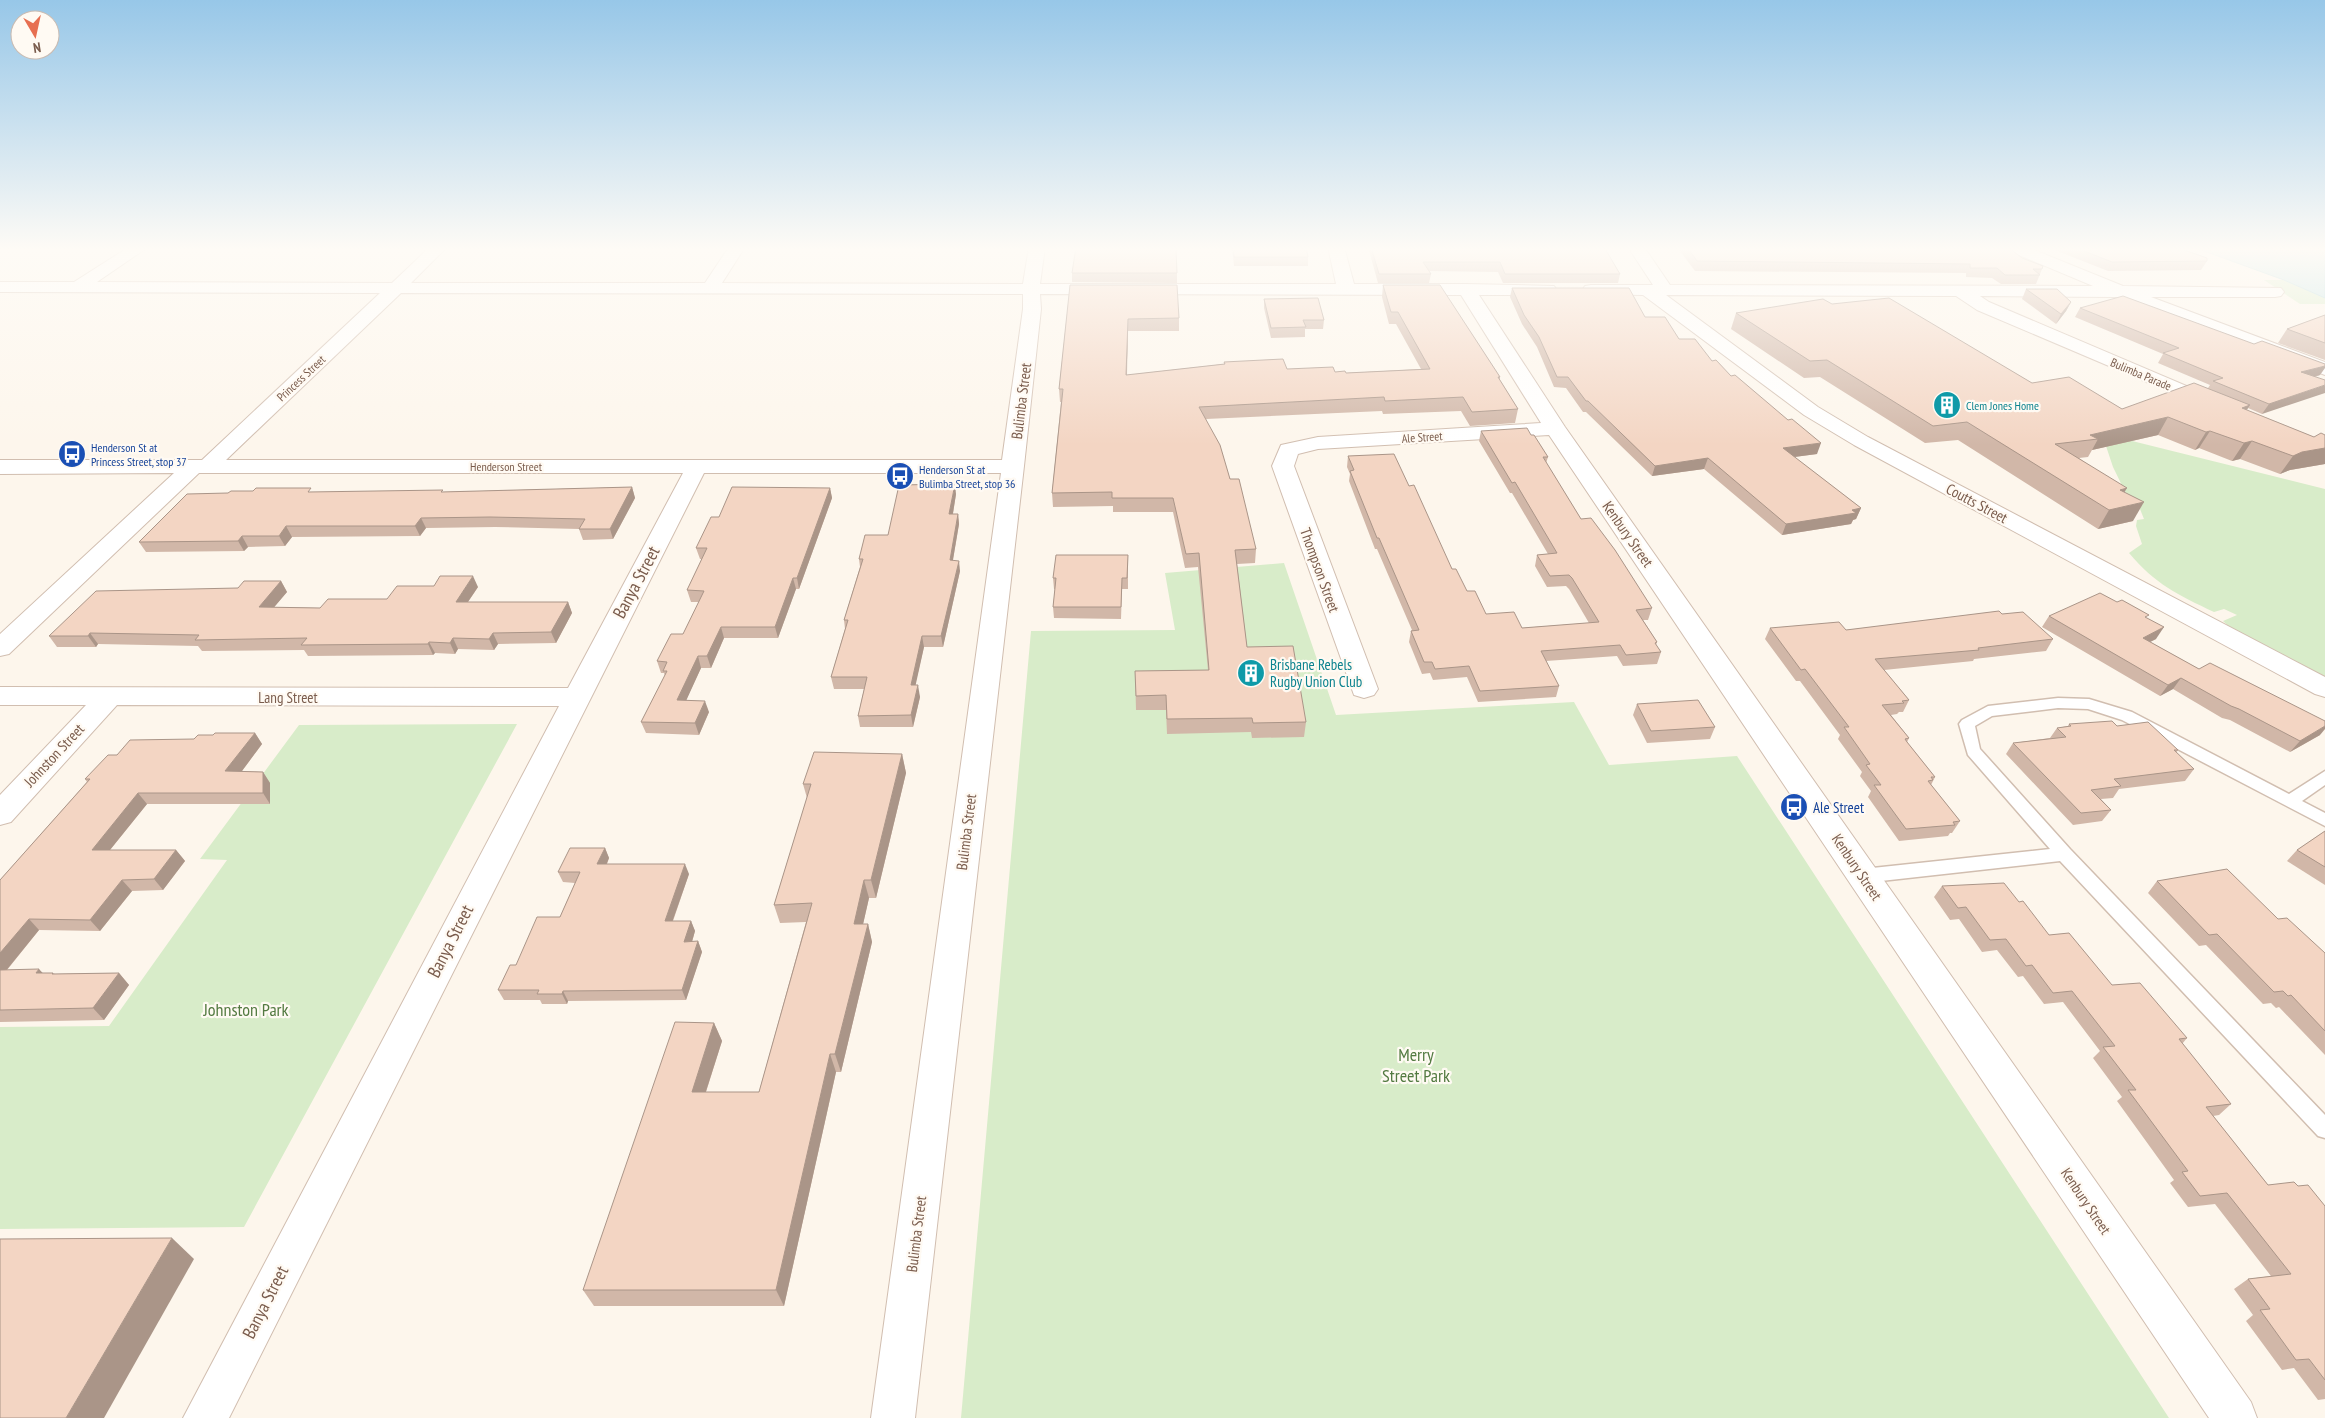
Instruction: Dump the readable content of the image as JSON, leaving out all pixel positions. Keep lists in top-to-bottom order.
{
  "streets": {
    "street": [
      "Bulimba Parade",
      "Princess Street",
      "Bulimba Street",
      "Ale Street",
      "Henderson Street",
      "Coutts Street",
      "Kenbury Street",
      "Thompson Street",
      "Banya Street",
      "Lang Street",
      "Johnston Street"
    ]
  },
  "crossings": [
    ["Princess Street", "Henderson Street"],
    ["Bulimba Street", "Henderson Street"],
    ["Ale Street", "Kenbury Street"],
    ["Ale Street", "Thompson Street"],
    ["Henderson Street", "Banya Street"],
    ["Banya Street", "Lang Street"],
    ["Lang Street", "Johnston Street"]
  ],
  "parks": ["Johnston Park", "Merry Street Park"],
  "places": {
    "building": ["Clem Jones Home", "Brisbane Rebels Rugby Union Club"],
    "bus stop": ["Henderson St at Princess Street, stop 37", "Henderson St at Bulimba Street, stop 36", "Ale Street"]
  },
  "north": "bottom"
}
